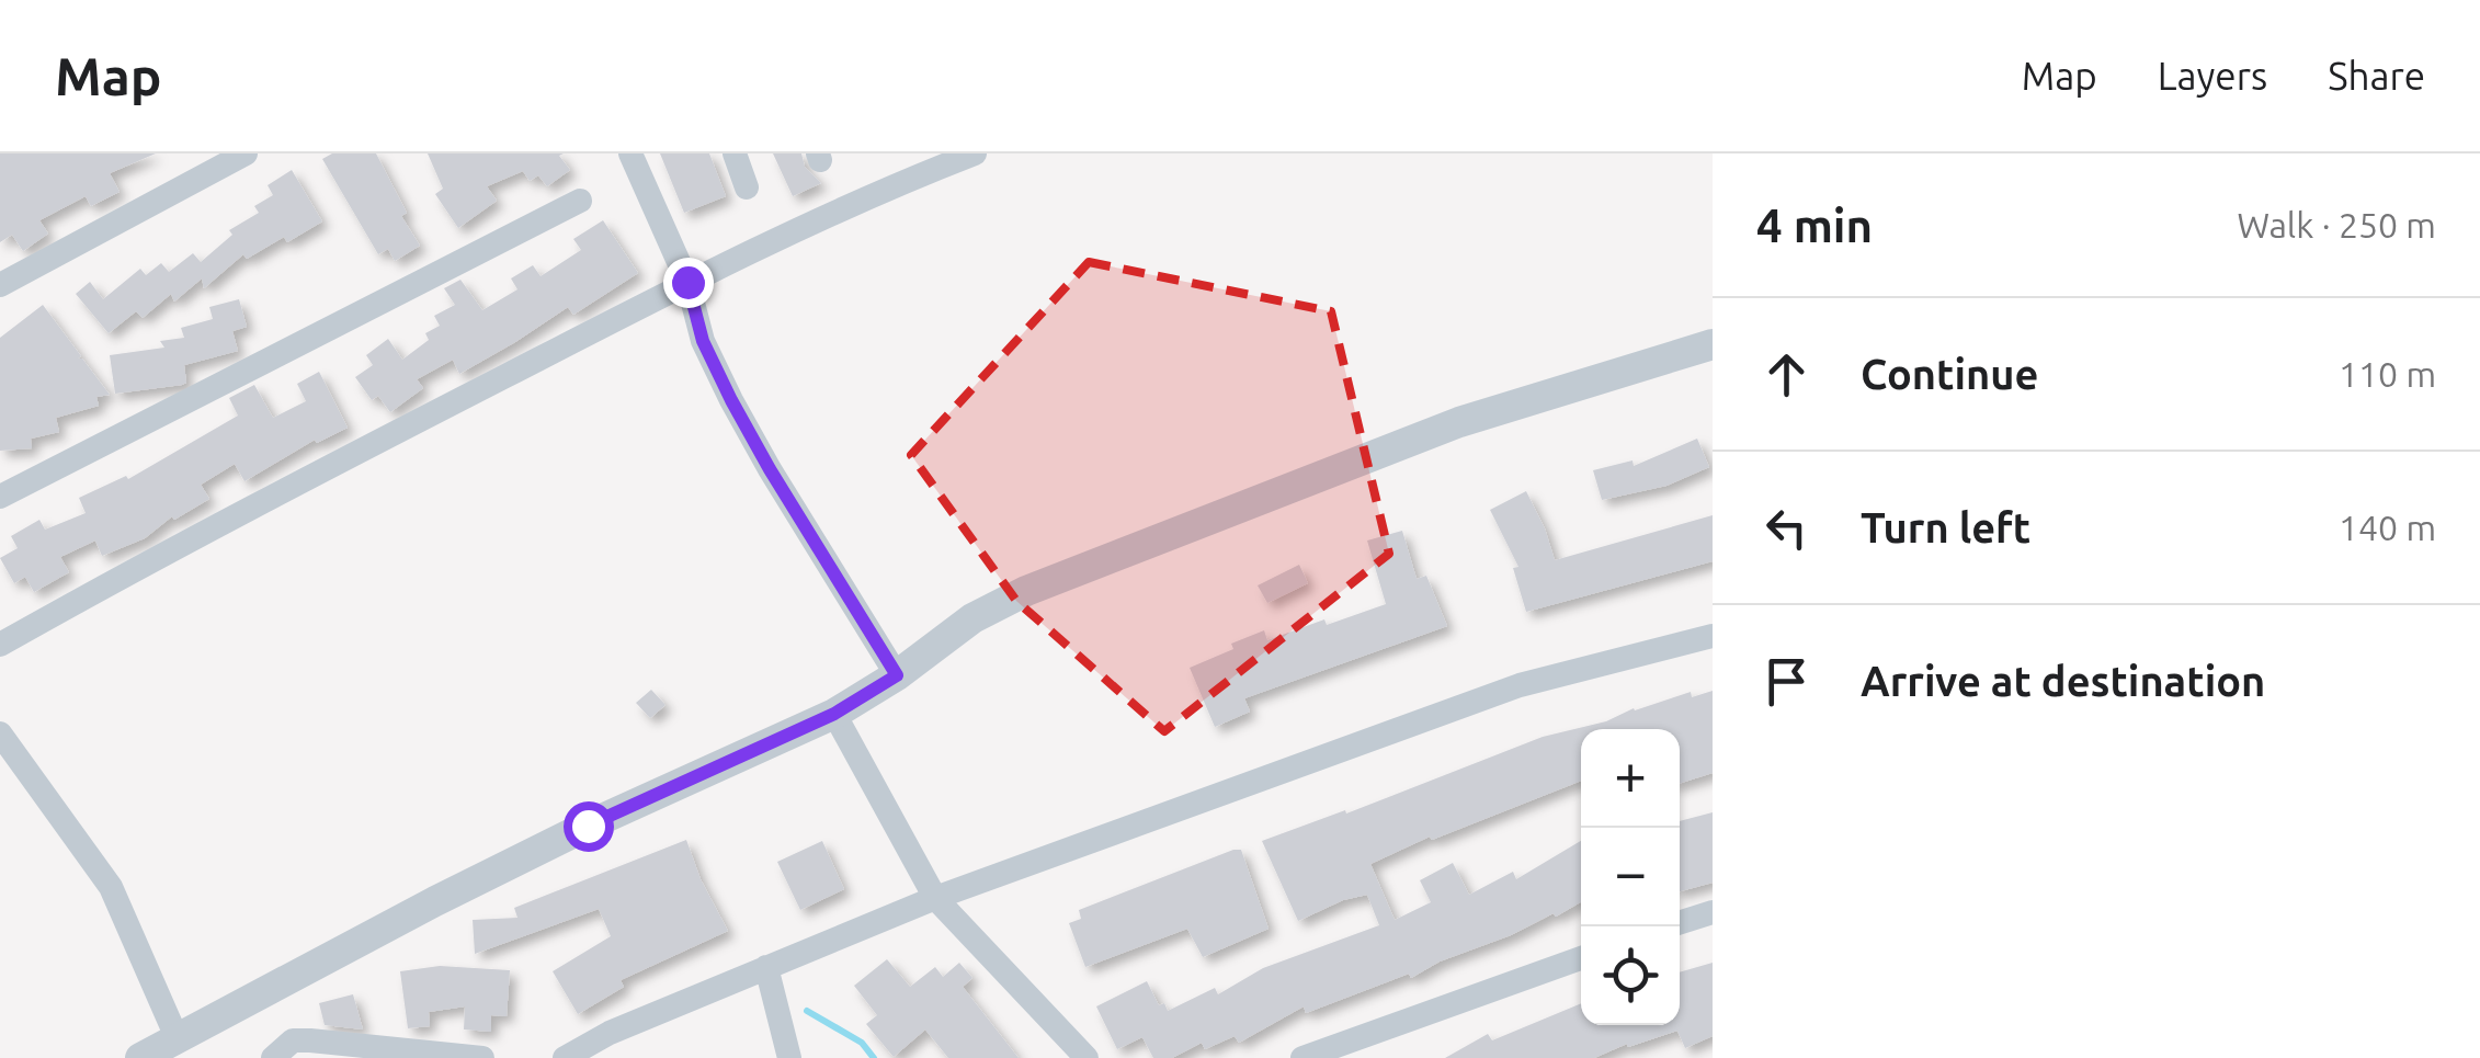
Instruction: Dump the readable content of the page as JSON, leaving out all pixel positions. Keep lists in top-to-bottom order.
{
  "page": {
    "header": "Map",
    "nav": ["Map", "Layers", "Share"],
    "heading": ["4 min", "Walk · 250 m"],
    "list": [
      ["Continue", "110 m"],
      ["Turn left", "140 m"],
      "Arrive at destination"
    ],
    "map_buttons": ["+", "−"]
  }
}
